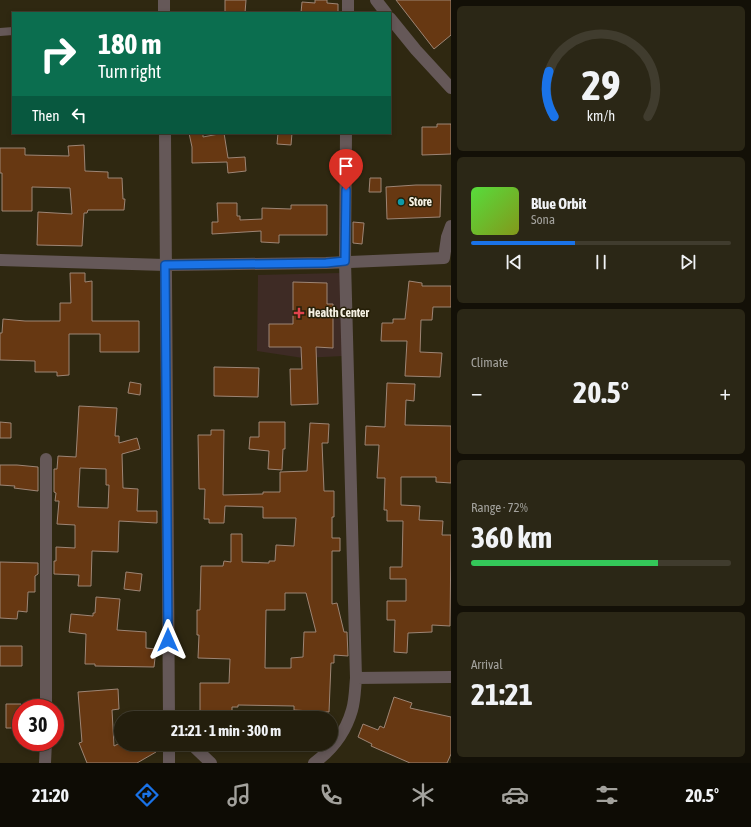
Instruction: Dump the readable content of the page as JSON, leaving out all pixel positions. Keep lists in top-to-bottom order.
{
  "places": {
    "other": ["Store"],
    "health": ["Health Center"]
  },
  "page": {
    "turn": ["180 m", "Turn right"],
    "then": "Then",
    "song": ["Blue Orbit", "Sona"],
    "tile": [
      "Climate",
      ["Range · 72%", "360 km"],
      ["Arrival", "21:21"]
    ],
    "heat": ["−", "20.5°", "+"],
    "limit": "30",
    "trip": "21:21 · 1 min · 300 m",
    "tabs": ["21:20", "20.5°"],
    "gauge": ["29", "km/h"]
  }
}
